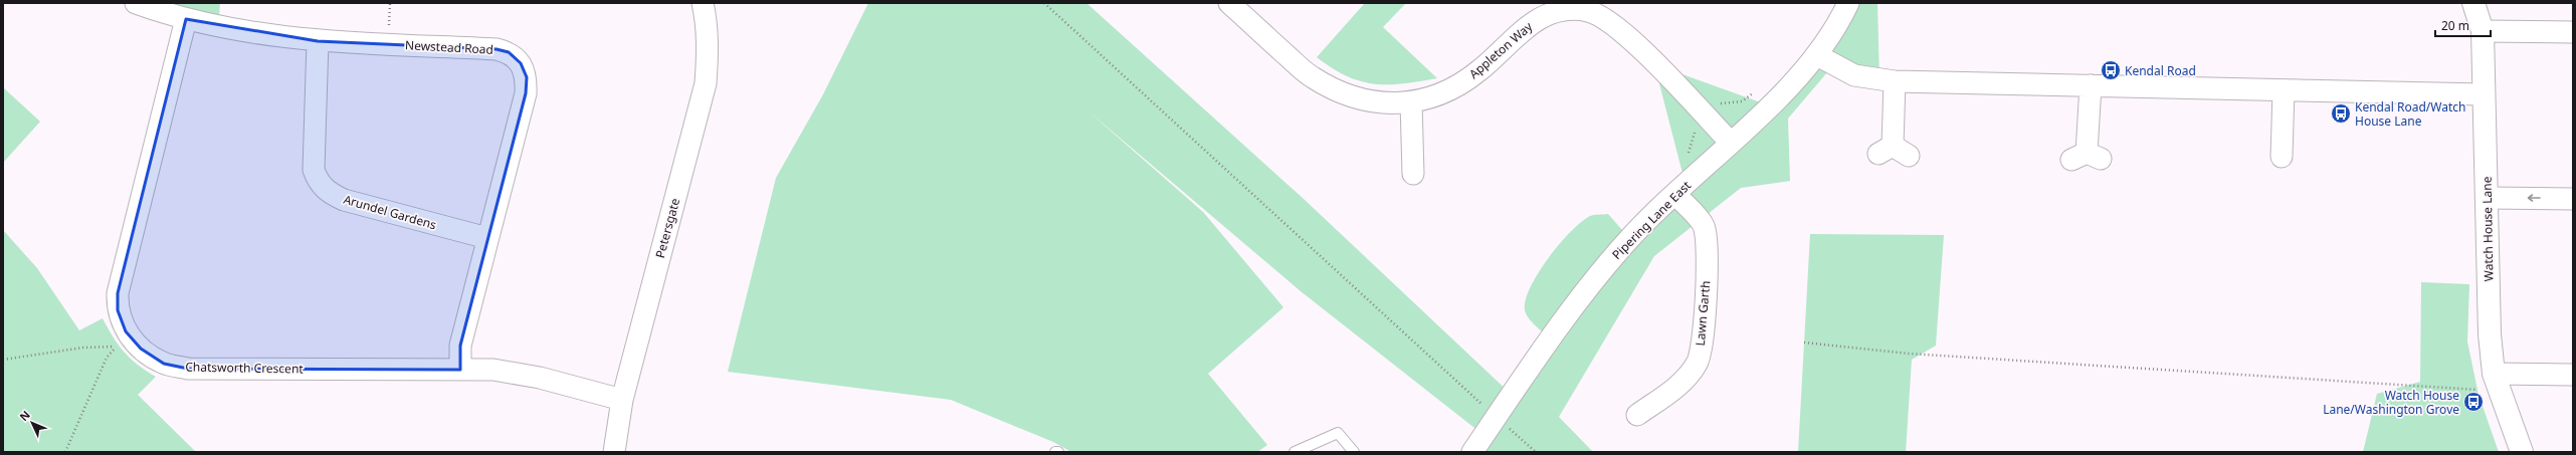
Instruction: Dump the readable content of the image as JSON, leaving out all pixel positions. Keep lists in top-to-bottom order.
{
  "streets": {
    "street": [
      "Newstead Road",
      "Appleton Way",
      "Arundel Gardens",
      "Pipering Lane East",
      "Petersgate",
      "Watch House Lane",
      "Lawn Garth",
      "Chatsworth Crescent"
    ]
  },
  "crossings": [
    ["Newstead Road", "Arundel Gardens"],
    ["Newstead Road", "Chatsworth Crescent"],
    ["Appleton Way", "Pipering Lane East"],
    ["Pipering Lane East", "Lawn Garth"],
    ["Petersgate", "Chatsworth Crescent"]
  ],
  "places": {
    "bus stop": ["Kendal Road", "Kendal Road/Watch House Lane", "Watch House Lane/Washington Grove"]
  },
  "scale_bar": "20 m",
  "north": "top left"
}
